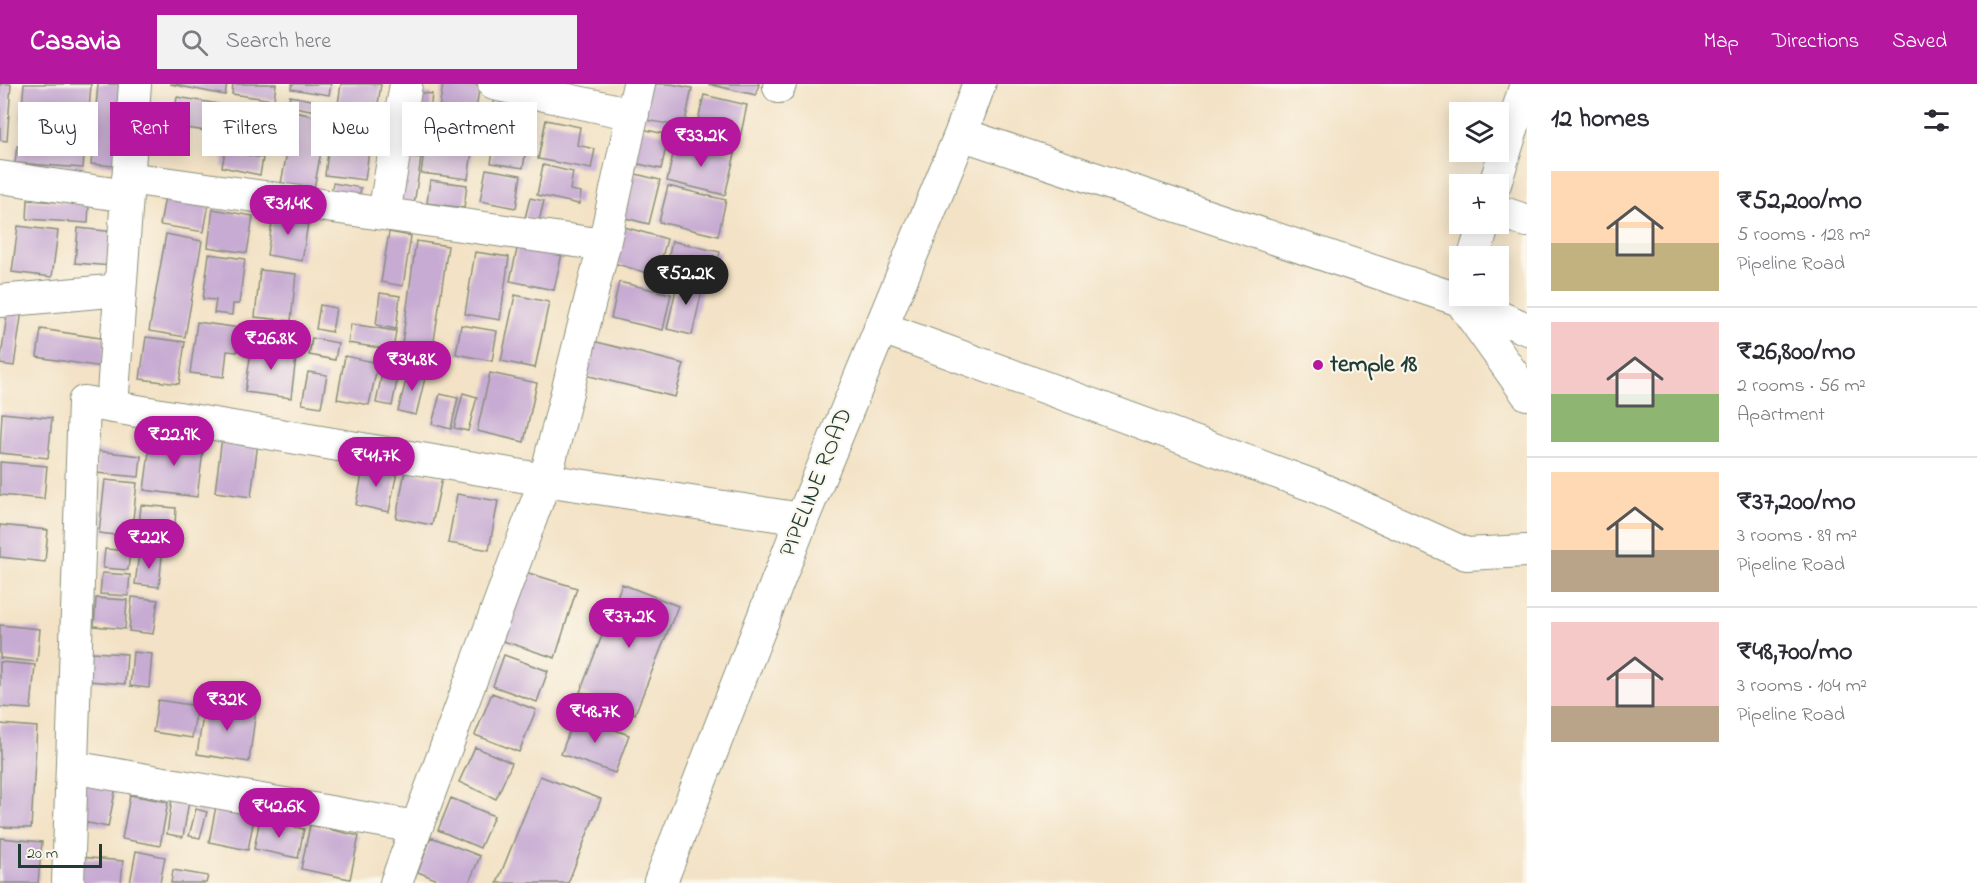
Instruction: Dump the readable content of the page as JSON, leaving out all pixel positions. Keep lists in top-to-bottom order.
{
  "streets": {
    "main road": ["PIPELINE ROAD"]
  },
  "places": ["temple 18"],
  "scale_bar": "20 m",
  "page": {
    "header": "Casavia",
    "search": "Search here",
    "nav": ["Map", "Directions", "Saved"],
    "heading": "12 homes",
    "map_buttons": ["+", "−"],
    "chip": [
      "Buy",
      "Rent",
      "Filters",
      "New",
      "Apartment"
    ],
    "price": [
      "₹33.2K",
      "₹31.4K",
      "₹52.2K",
      "₹26.8K",
      "₹34.8K",
      "₹22.9K",
      "₹41.7K",
      "₹22K",
      "₹37.2K",
      "₹32K",
      "₹48.7K",
      "₹42.6K"
    ],
    "list": [
      {
        "name": "₹52,200/mo",
        "note": "5 rooms · 128 m² · Pipeline Road"
      },
      {
        "name": "₹26,800/mo",
        "note": "2 rooms · 56 m² · Apartment"
      },
      {
        "name": "₹37,200/mo",
        "note": "3 rooms · 89 m² · Pipeline Road"
      },
      {
        "name": "₹48,700/mo",
        "note": "3 rooms · 104 m² · Pipeline Road"
      }
    ],
    "scale": "20 m"
  }
}
